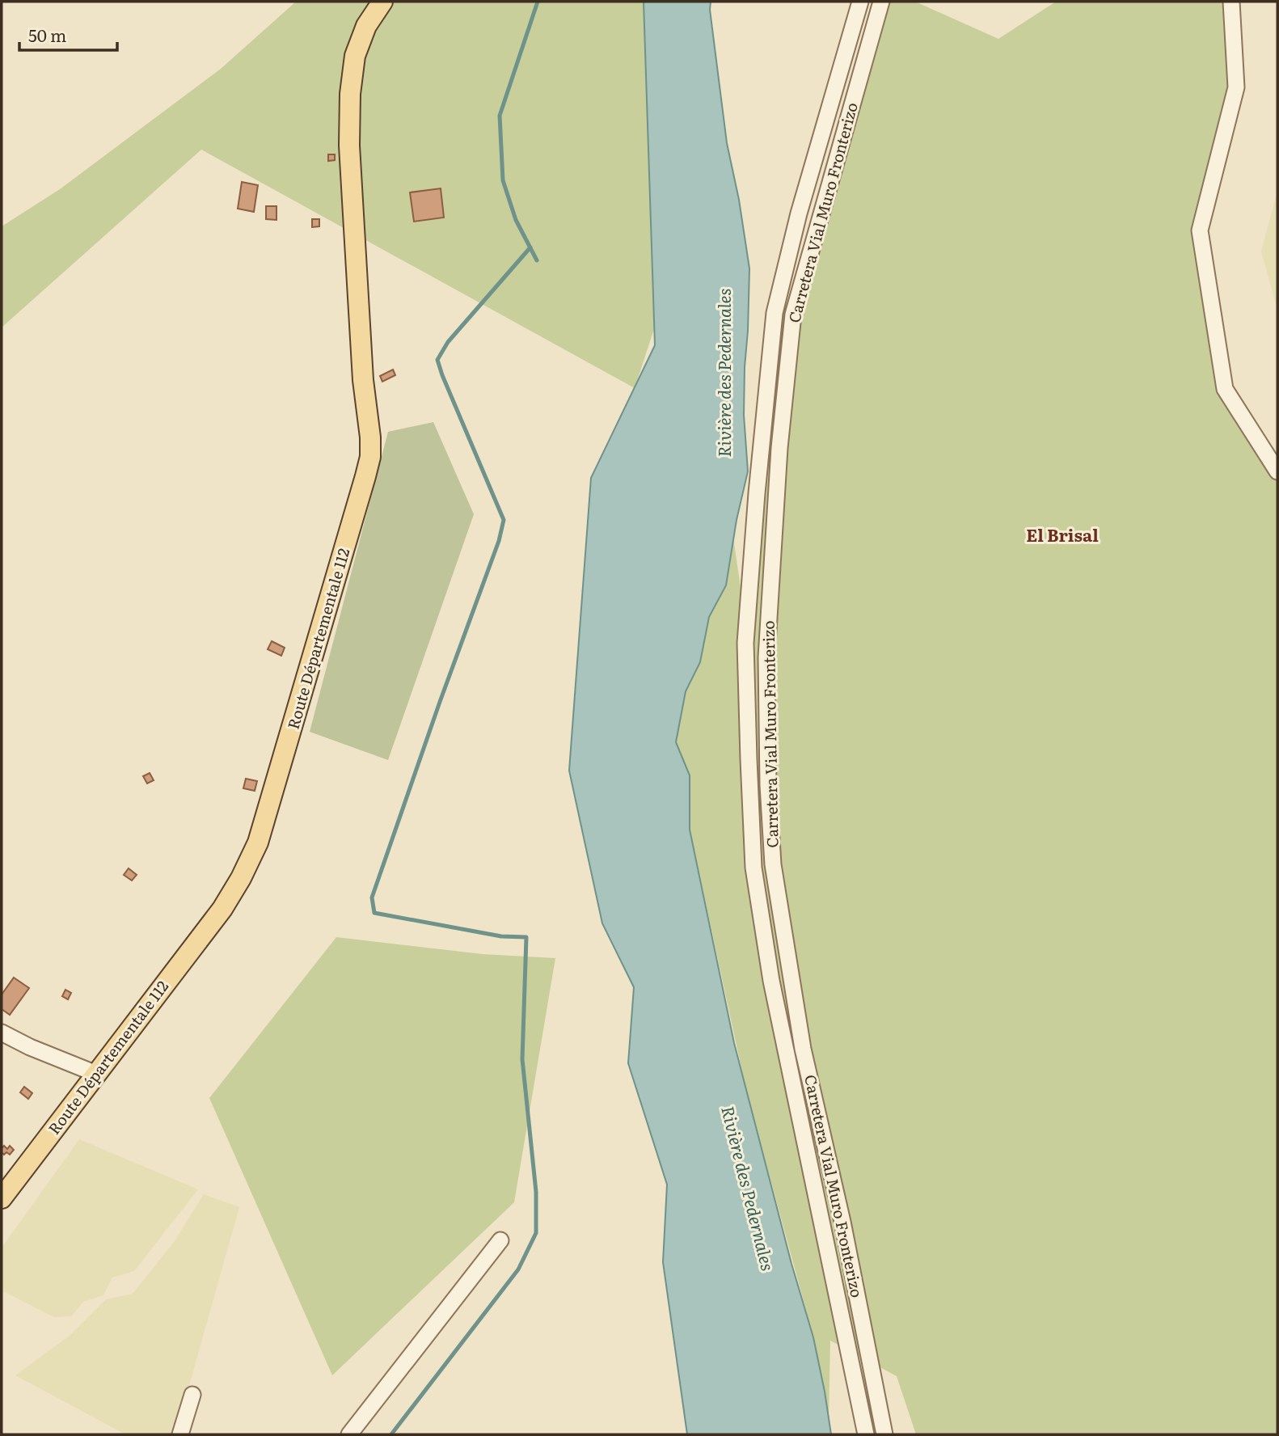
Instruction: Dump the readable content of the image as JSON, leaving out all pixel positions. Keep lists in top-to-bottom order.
{
  "streets": {
    "main road": ["Route Départementale 112"],
    "street": ["Carretera Vial Muro Fronterizo"]
  },
  "districts": ["El Brisal"],
  "water": ["Rivière des Pedernales"],
  "scale_bar": "50 m"
}
